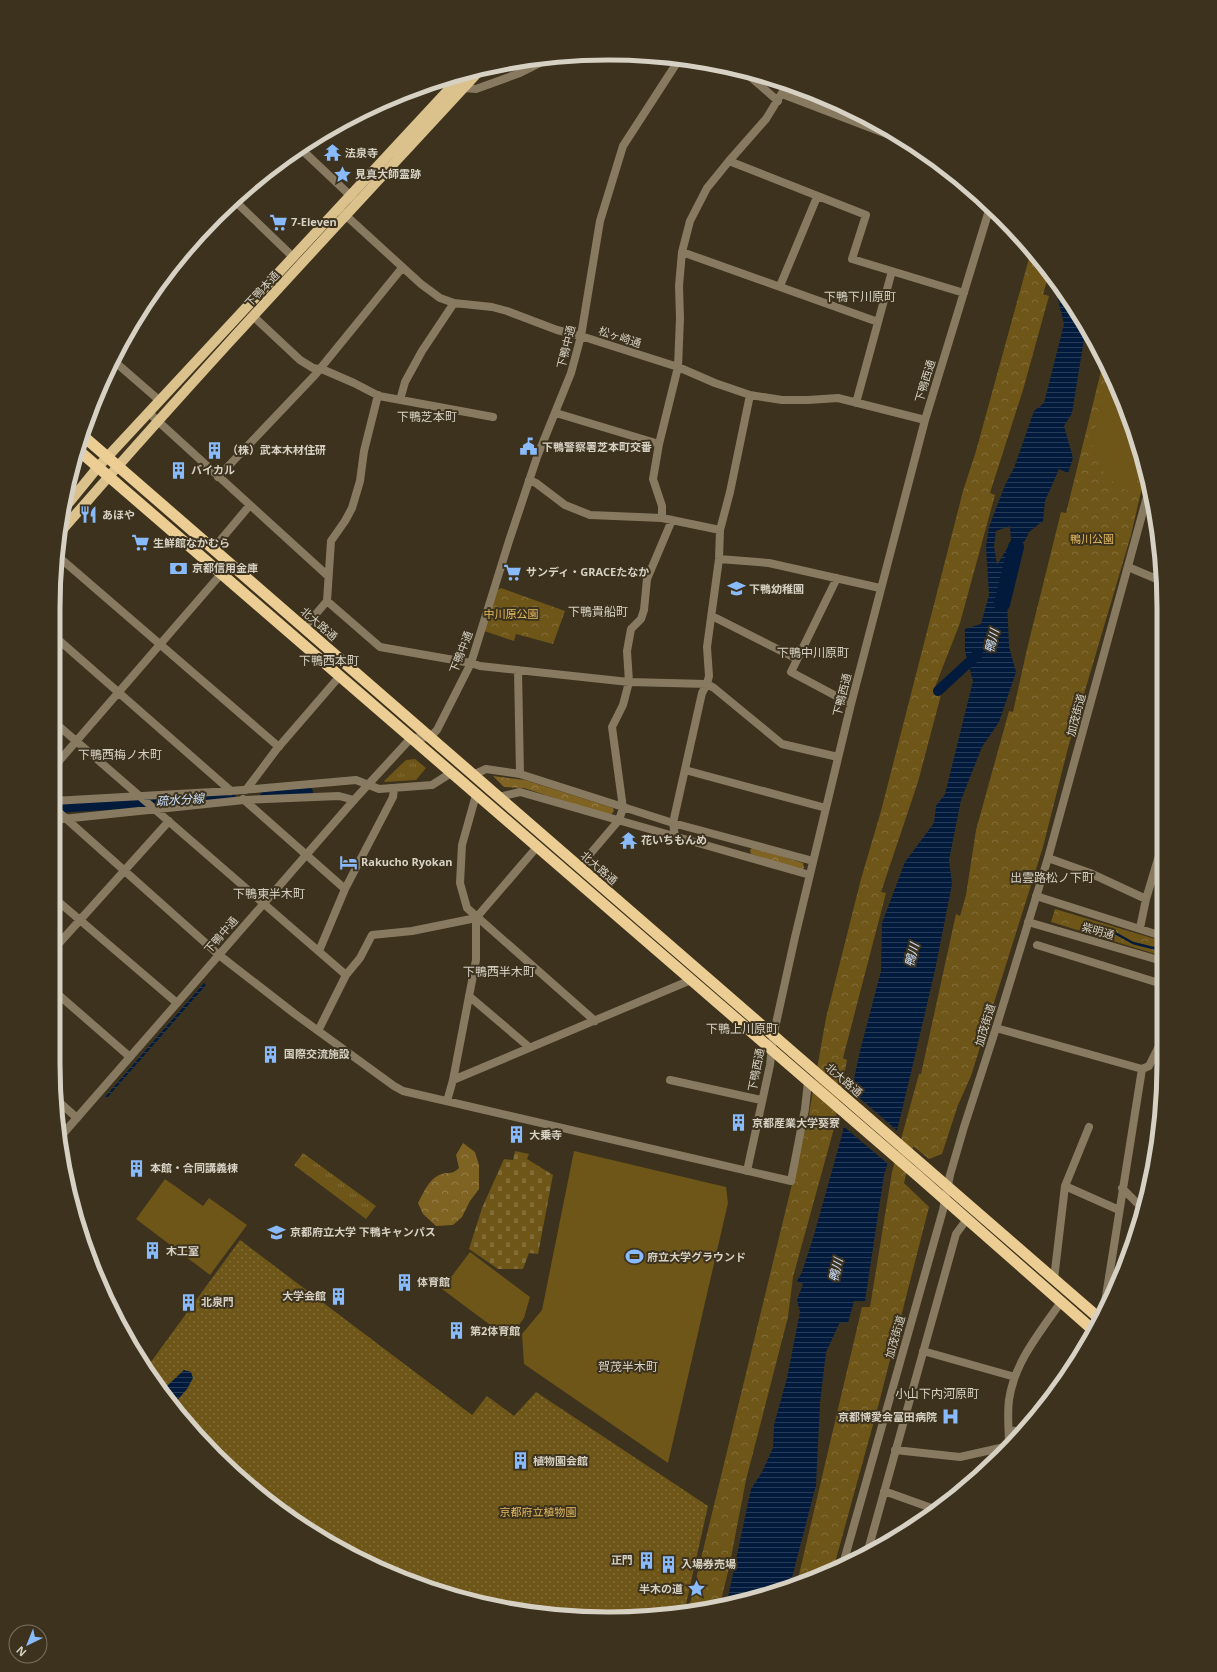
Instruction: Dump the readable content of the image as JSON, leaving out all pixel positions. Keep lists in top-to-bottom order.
{
  "streets": {
    "highway": ["北大路通"],
    "main road": ["下鴨本通"],
    "street": [
      "松ヶ崎通",
      "下鴨中通",
      "下鴨西通",
      "加茂街道",
      "紫明通"
    ]
  },
  "crossings": [
    ["下鴨本通", "松ヶ崎通"],
    ["下鴨本通", "北大路通"],
    ["松ヶ崎通", "下鴨中通"],
    ["松ヶ崎通", "下鴨西通"],
    ["下鴨中通", "北大路通"],
    ["下鴨西通", "北大路通"],
    ["北大路通", "加茂街道"],
    ["加茂街道", "紫明通"]
  ],
  "districts": [
    "下鴨下川原町",
    "下鴨芝本町",
    "下鴨貴船町",
    "下鴨中川原町",
    "下鴨西本町",
    "下鴨西梅ノ木町",
    "出雲路松ノ下町",
    "下鴨東半木町",
    "下鴨西半木町",
    "下鴨上川原町",
    "賀茂半木町",
    "小山下内河原町"
  ],
  "water": ["鴨川", "疏水分線"],
  "parks": ["鴨川公園", "中川原公園", "京都府立植物園"],
  "places": {
    "temple": ["法泉寺", "花いちもんめ"],
    "place": ["見真大師霊跡", "半木の道"],
    "supermarket": ["7-Eleven", "生鮮館なかむら", "サンディ・GRACEたなか"],
    "public building": ["下鴨警察署芝本町交番"],
    "building": [
      "（株）武本木材住研",
      "バイカル",
      "国際交流施設",
      "京都産業大学葵寮",
      "大乗寺",
      "本館・合同講義棟",
      "木工室",
      "体育館",
      "大学会館",
      "北泉門",
      "第2体育館",
      "植物園会館",
      "正門",
      "入場券売場"
    ],
    "restaurant": ["あほや"],
    "bank": ["京都信用金庫"],
    "school or university": ["下鴨幼稚園", "京都府立大学 下鴨キャンパス"],
    "hotel": ["Rakucho Ryokan"],
    "sports": ["府立大学グラウンド"],
    "hospital": ["京都博愛会冨田病院"]
  },
  "north": "bottom left"
}
